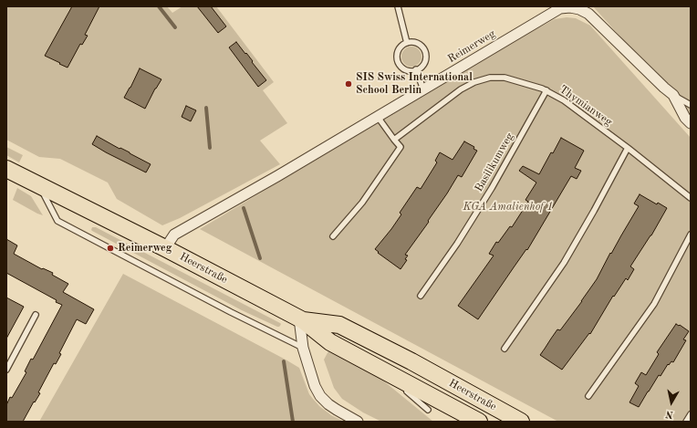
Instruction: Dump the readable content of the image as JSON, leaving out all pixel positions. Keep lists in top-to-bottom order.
{
  "streets": {
    "main road": ["Heerstraße"],
    "street": ["Reimerweg"],
    "lane": ["Thymianweg", "Basilikumweg"]
  },
  "crossings": [
    ["Reimerweg", "Heerstraße"],
    ["Thymianweg", "Basilikumweg"]
  ],
  "parks": ["KGA Amalienhof 1"],
  "places": ["SIS Swiss International School Berlin", "Reimerweg"],
  "north": "bottom"
}
